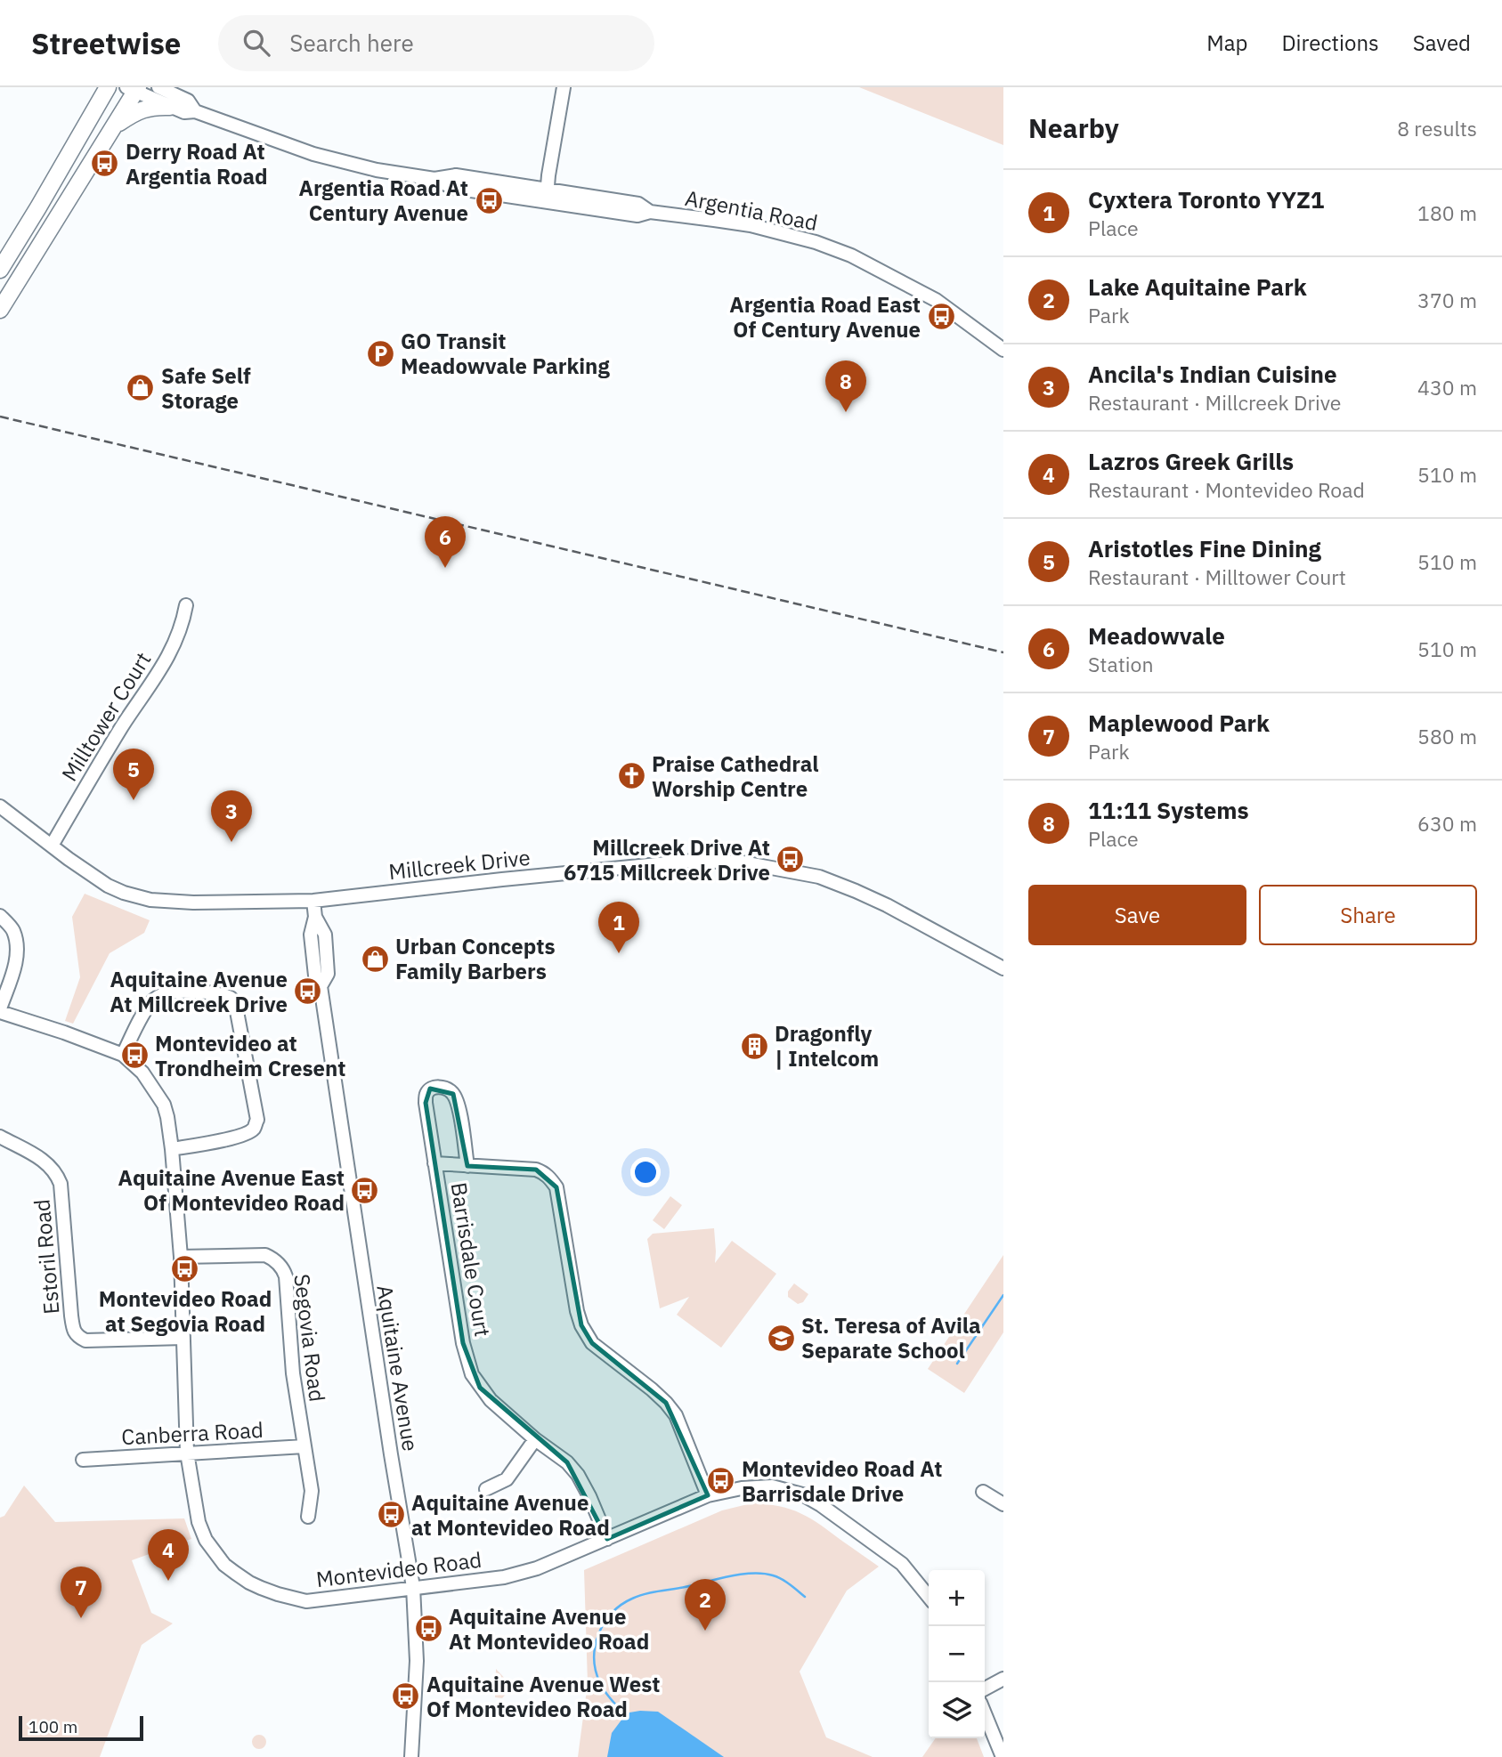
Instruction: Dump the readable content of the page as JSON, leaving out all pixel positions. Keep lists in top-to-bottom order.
{
  "streets": {
    "street": [
      "Argentia Road",
      "Milltower Court",
      "Millcreek Drive",
      "Estoril Road",
      "Barrisdale Court",
      "Segovia Road",
      "Aquitaine Avenue",
      "Canberra Road",
      "Montevideo Road"
    ]
  },
  "crossings": [
    ["Milltower Court", "Millcreek Drive"],
    ["Millcreek Drive", "Aquitaine Avenue"],
    ["Estoril Road", "Montevideo Road"],
    ["Barrisdale Court", "Montevideo Road"],
    ["Segovia Road", "Canberra Road"],
    ["Segovia Road", "Montevideo Road"],
    ["Aquitaine Avenue", "Montevideo Road"],
    ["Canberra Road", "Montevideo Road"]
  ],
  "places": {
    "bus stop": [
      "Derry Road At Argentia Road",
      "Argentia Road At Century Avenue",
      "Argentia Road East Of Century Avenue",
      "Millcreek Drive At 6715 Millcreek Drive",
      "Aquitaine Avenue At Millcreek Drive",
      "Montevideo at Trondheim Cresent",
      "Aquitaine Avenue East Of Montevideo Road",
      "Montevideo Road at Segovia Road",
      "Montevideo Road At Barrisdale Drive",
      "Aquitaine Avenue at Montevideo Road",
      "Aquitaine Avenue At Montevideo Road",
      "Aquitaine Avenue West Of Montevideo Road"
    ],
    "parking": ["GO Transit Meadowvale Parking"],
    "shop": ["Safe Self Storage", "Urban Concepts Family Barbers"],
    "church": ["Praise Cathedral Worship Centre"],
    "building": ["Dragonfly | Intelcom"],
    "school or university": ["St. Teresa of Avila Separate School"]
  },
  "scale_bar": "100 m",
  "page": {
    "header": "Streetwise",
    "search": "Search here",
    "nav": ["Map", "Directions", "Saved"],
    "heading": ["Nearby", "8 results"],
    "list": [
      {
        "mark": "1",
        "name": "Cyxtera Toronto YYZ1",
        "note": "Place",
        "value": "180 m"
      },
      {
        "mark": "2",
        "name": "Lake Aquitaine Park",
        "note": "Park",
        "value": "370 m"
      },
      {
        "mark": "3",
        "name": "Ancila's Indian Cuisine",
        "note": "Restaurant · Millcreek Drive",
        "value": "430 m"
      },
      {
        "mark": "4",
        "name": "Lazros Greek Grills",
        "note": "Restaurant · Montevideo Road",
        "value": "510 m"
      },
      {
        "mark": "5",
        "name": "Aristotles Fine Dining",
        "note": "Restaurant · Milltower Court",
        "value": "510 m"
      },
      {
        "mark": "6",
        "name": "Meadowvale",
        "note": "Station",
        "value": "510 m"
      },
      {
        "mark": "7",
        "name": "Maplewood Park",
        "note": "Park",
        "value": "580 m"
      },
      {
        "mark": "8",
        "name": "11:11 Systems",
        "note": "Place",
        "value": "630 m"
      }
    ],
    "pins": [
      "8",
      "6",
      "5",
      "3",
      "1",
      "4",
      "7",
      "2"
    ],
    "buttons": ["Save", "Share"],
    "map_buttons": ["+", "−"],
    "scale": "100 m"
  }
}
